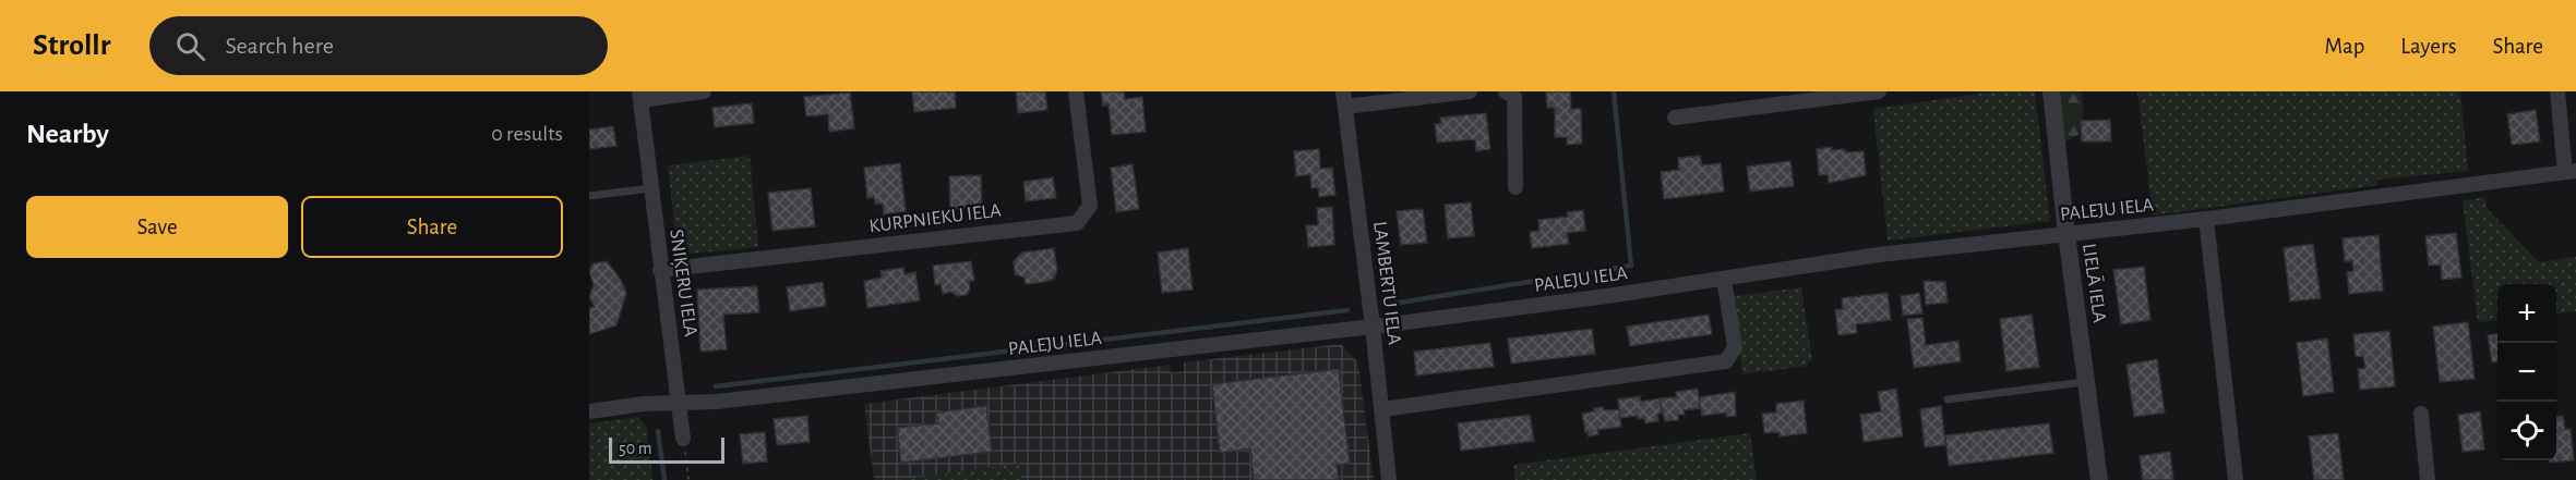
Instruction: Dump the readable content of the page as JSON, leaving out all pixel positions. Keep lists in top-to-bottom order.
{
  "streets": {
    "street": [
      "PALEJU IELA",
      "KURPNIEKU IELA",
      "SNIĶERU IELA",
      "LAMBERTU IELA",
      "LIELĀ IELA"
    ]
  },
  "crossings": [
    ["PALEJU IELA", "SNIĶERU IELA"],
    ["PALEJU IELA", "LAMBERTU IELA"],
    ["PALEJU IELA", "LIELĀ IELA"],
    ["KURPNIEKU IELA", "SNIĶERU IELA"]
  ],
  "scale_bar": "50 m",
  "page": {
    "header": "Strollr",
    "search": "Search here",
    "nav": ["Map", "Layers", "Share"],
    "heading": ["Nearby", "0 results"],
    "buttons": ["Save", "Share"],
    "map_buttons": ["+", "−"],
    "scale": "50 m"
  }
}
